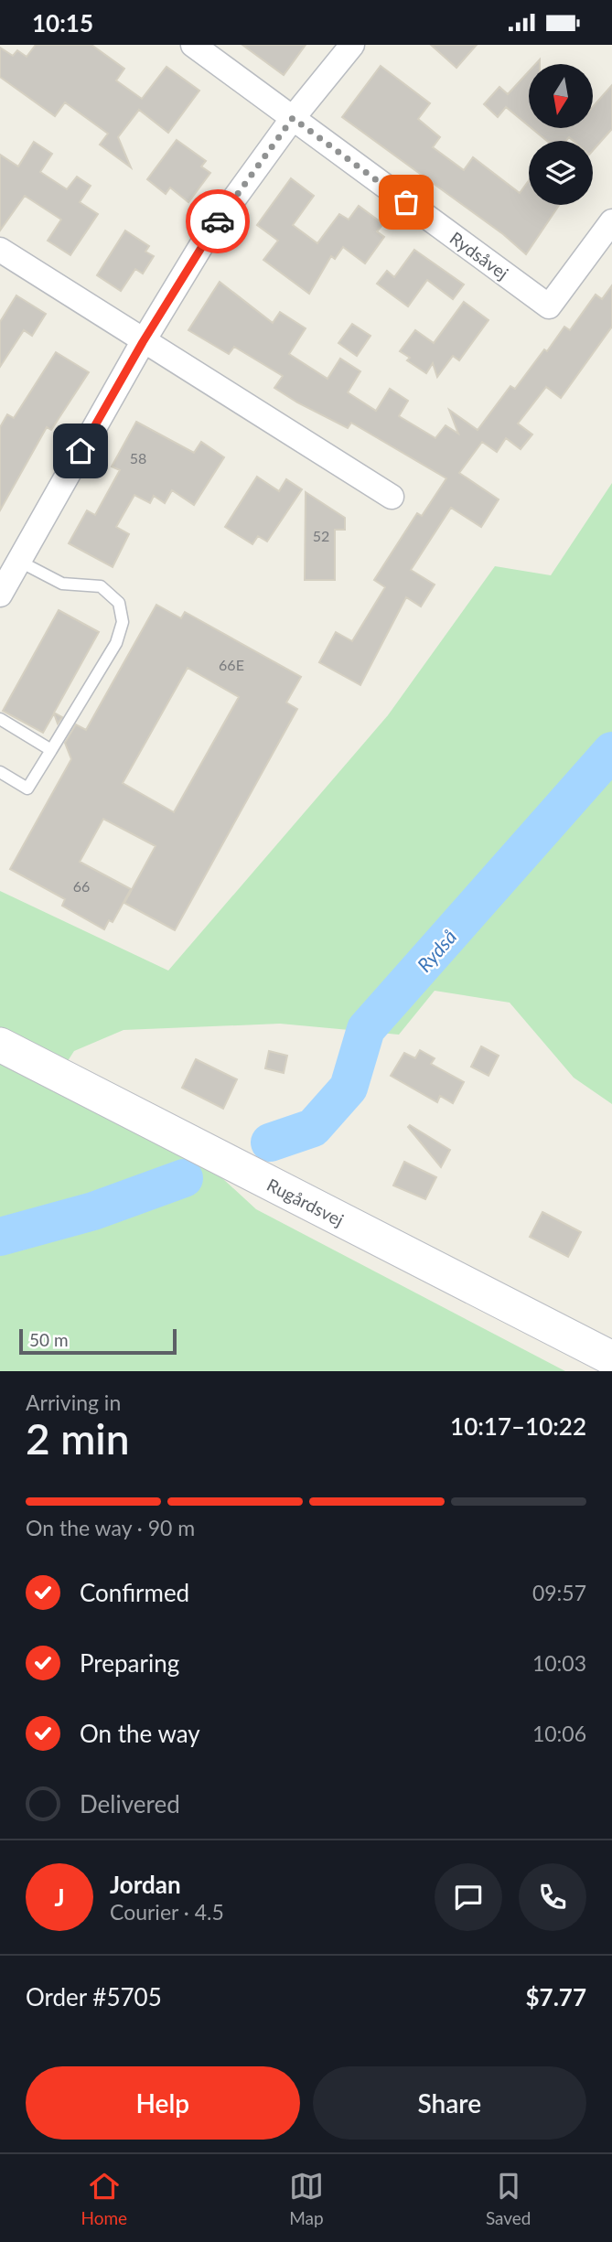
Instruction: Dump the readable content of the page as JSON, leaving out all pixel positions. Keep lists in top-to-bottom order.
{
  "streets": {
    "main road": ["Rugårdsvej"],
    "street": ["Rydsåvej"]
  },
  "water": ["Rydså"],
  "house_numbers": [
    "58",
    "52",
    "66E",
    "66"
  ],
  "scale_bar": "50 m",
  "north": "bottom",
  "page": {
    "status": "10:15",
    "scale": "50 m",
    "heading": ["2 min", "Arriving in", "10:17–10:22"],
    "panel": [
      "Jordan",
      "Courier · 4.5",
      "Order #5705",
      "$7.77"
    ],
    "bar": "On the way · 90 m",
    "list": [
      ["Confirmed", "09:57"],
      ["Preparing", "10:03"],
      ["On the way", "10:06"],
      "Delivered"
    ],
    "round": "J",
    "buttons": ["Help", "Share"],
    "tabs": ["Home", "Map", "Saved"]
  }
}
